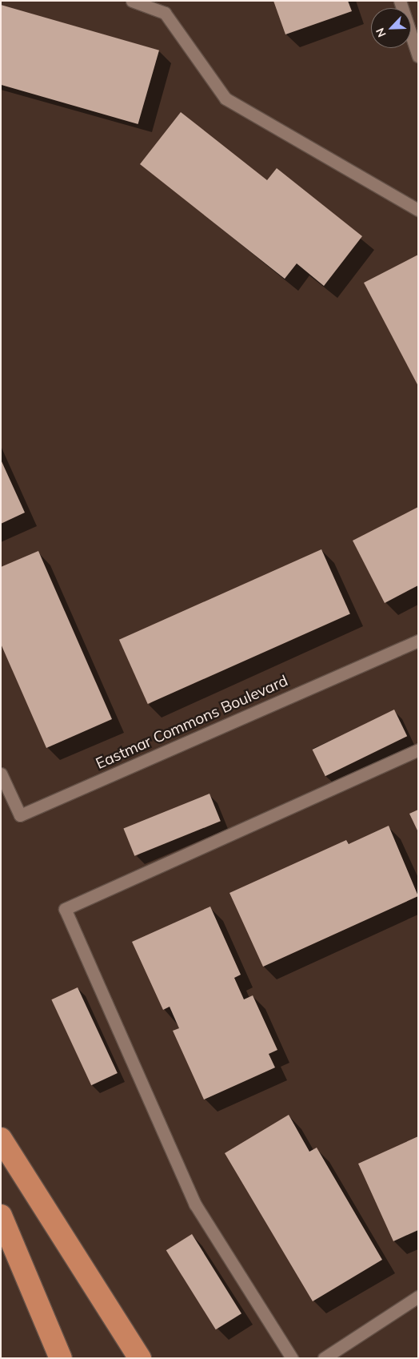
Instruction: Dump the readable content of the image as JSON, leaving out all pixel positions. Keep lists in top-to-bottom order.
{
  "streets": {
    "lane": ["Eastmar Commons Boulevard"]
  },
  "north": "bottom left"
}
